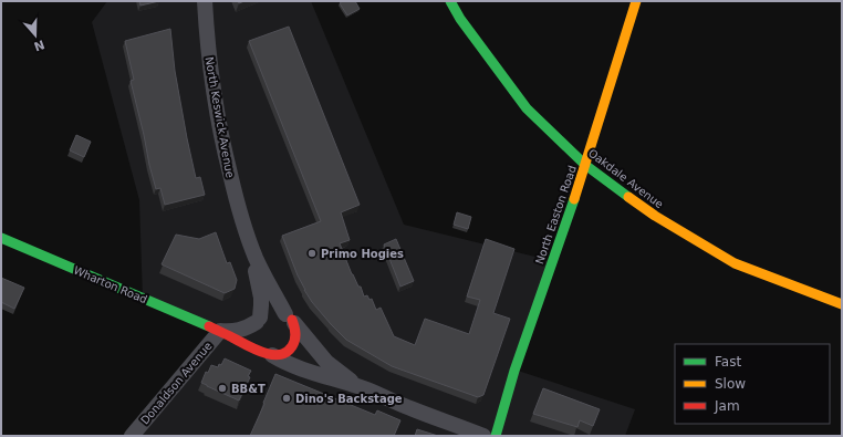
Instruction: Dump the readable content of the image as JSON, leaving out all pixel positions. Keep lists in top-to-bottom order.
{
  "streets": {
    "street": [
      "North Keswick Avenue",
      "Oakdale Avenue",
      "North Easton Road",
      "Wharton Road",
      "Donaldson Avenue"
    ]
  },
  "crossings": [
    ["North Keswick Avenue", "Wharton Road"],
    ["Oakdale Avenue", "North Easton Road"],
    ["Wharton Road", "Donaldson Avenue"]
  ],
  "places": ["Primo Hogies", "BB&T", "Dino's Backstage"],
  "legend": ["Fast", "Slow", "Jam"],
  "north": "bottom"
}
